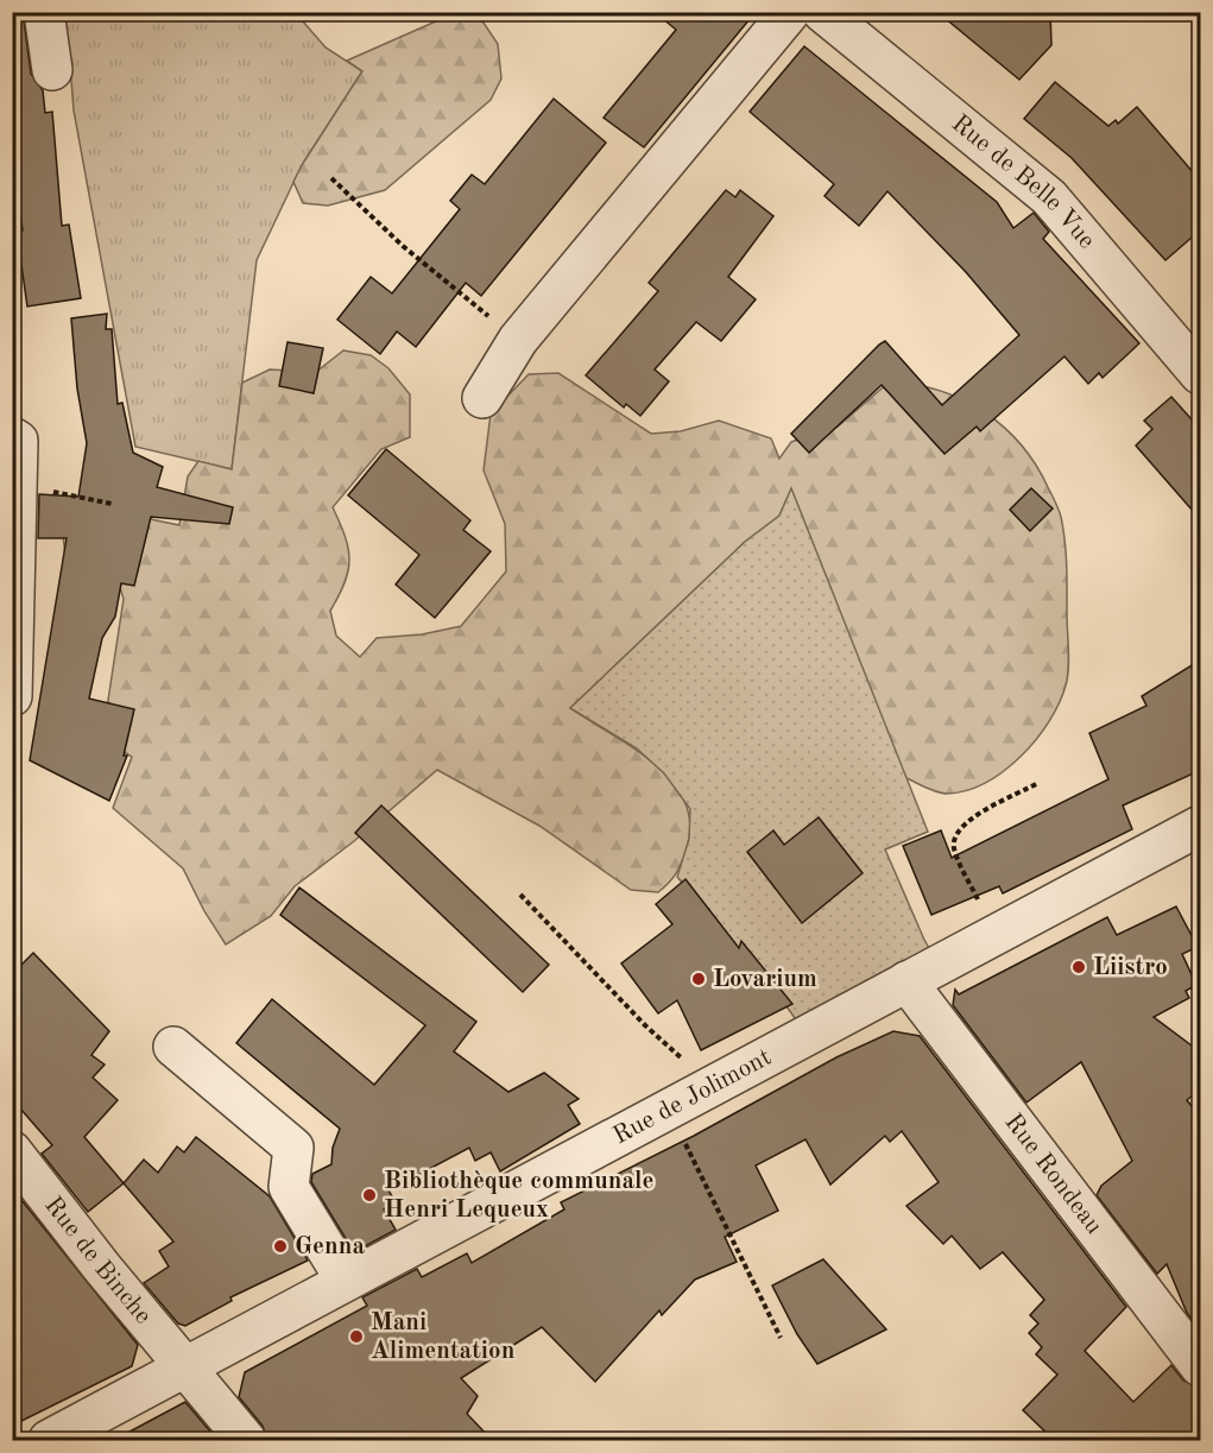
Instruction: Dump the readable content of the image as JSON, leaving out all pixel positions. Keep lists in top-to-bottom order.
{
  "streets": {
    "street": [
      "Rue de Belle Vue",
      "Rue de Jolimont",
      "Rue Rondeau",
      "Rue de Binche"
    ]
  },
  "crossings": [
    ["Rue de Jolimont", "Rue Rondeau"],
    ["Rue de Jolimont", "Rue de Binche"]
  ],
  "places": [
    "Liistro",
    "Lovarium",
    "Bibliothèque communale Henri Lequeux",
    "Genna",
    "Mani Alimentation"
  ]
}
